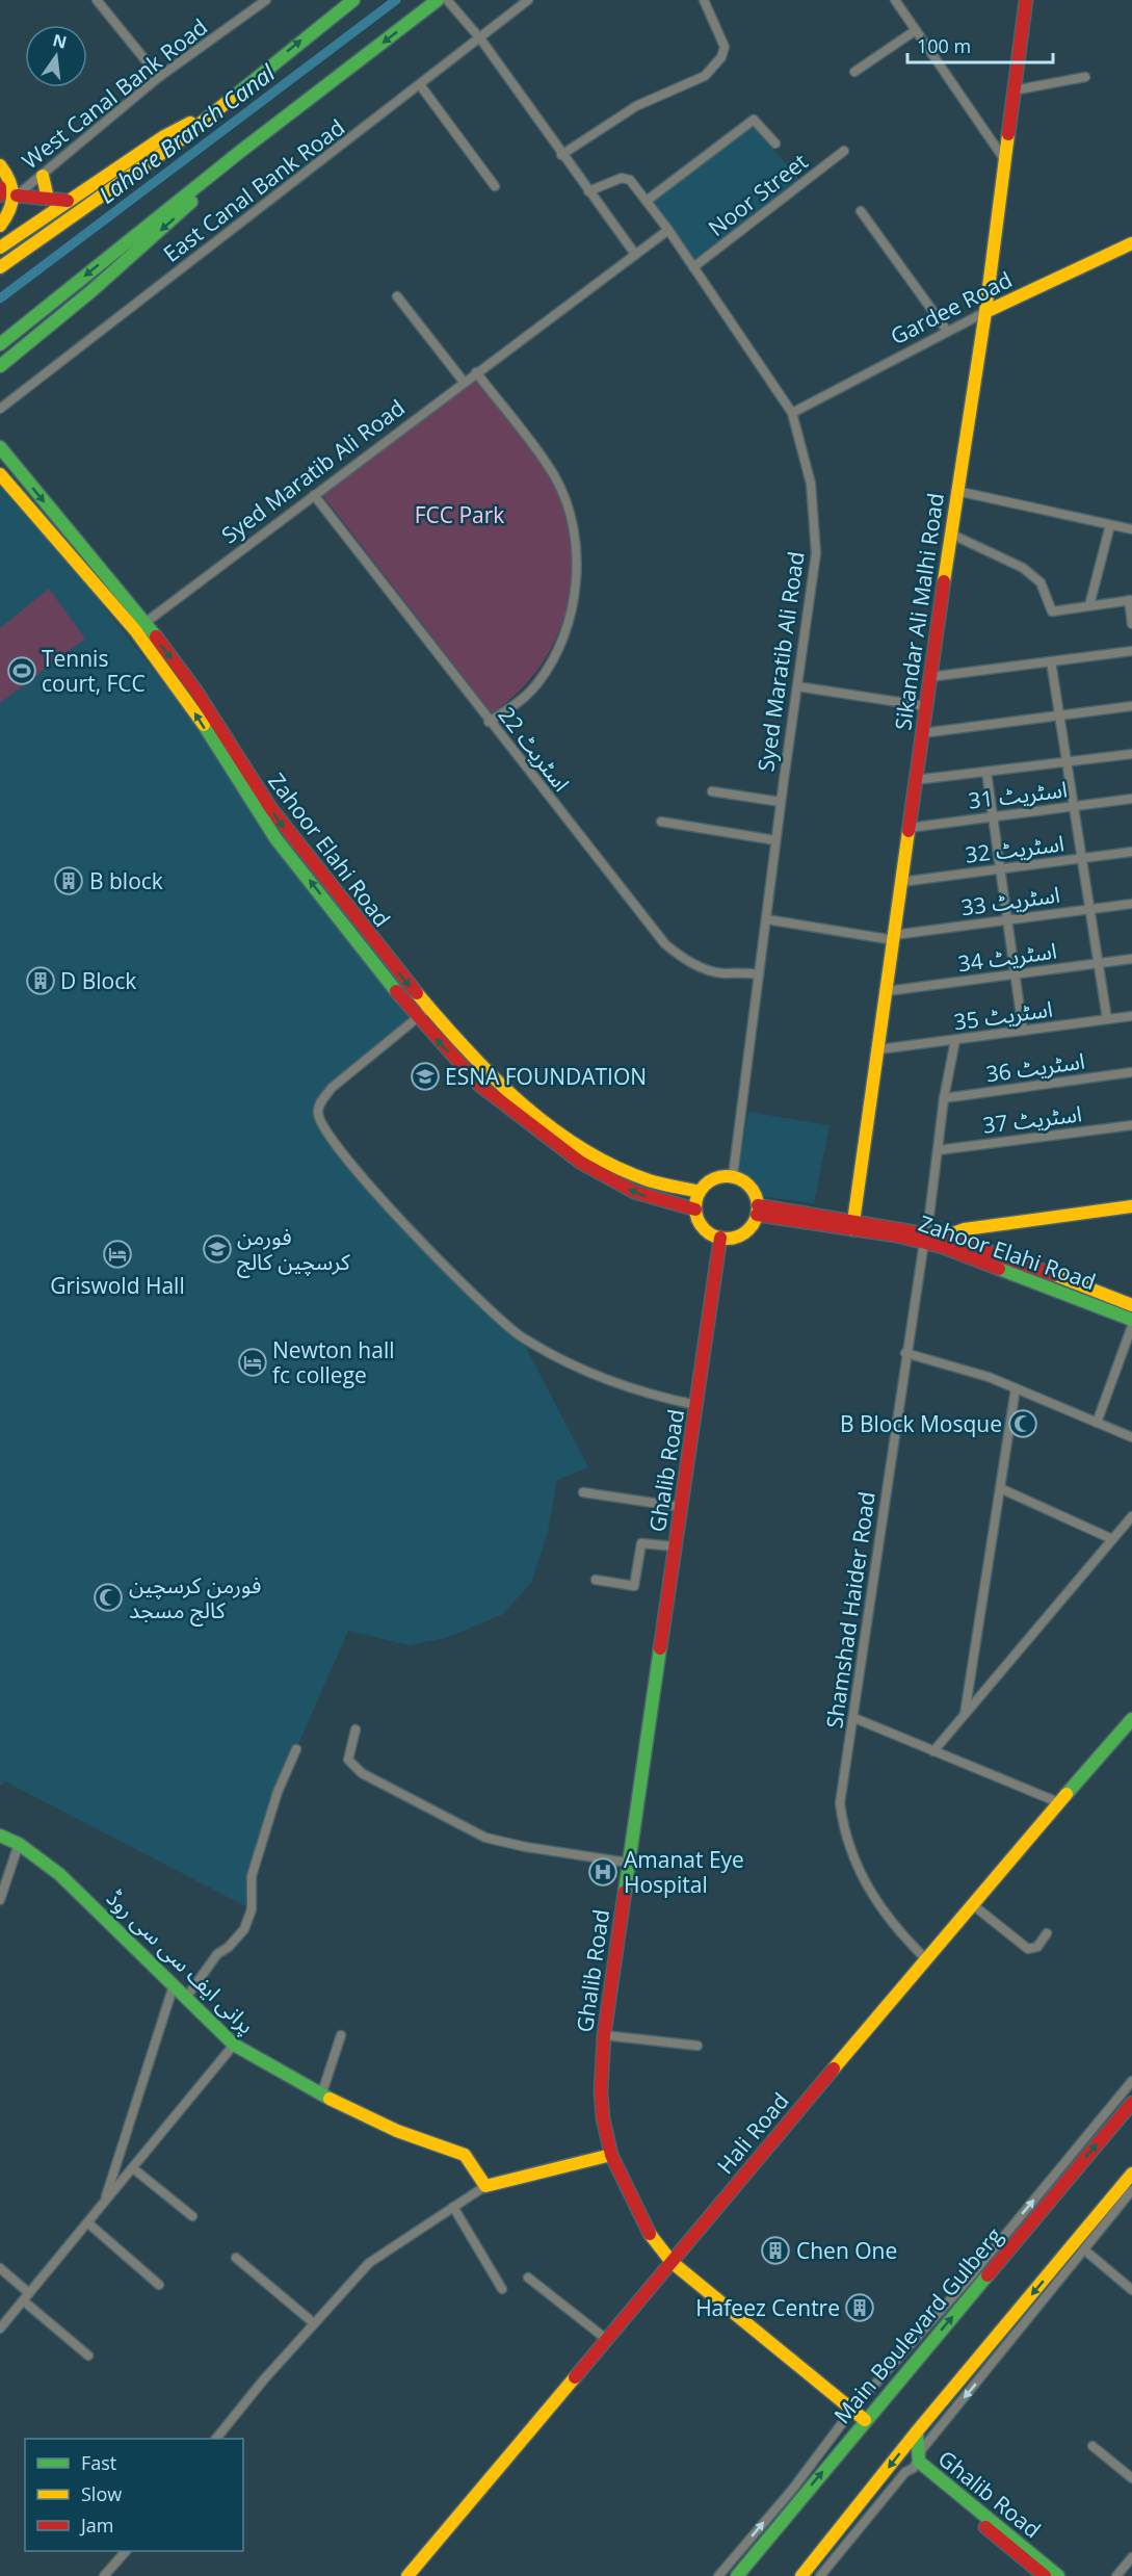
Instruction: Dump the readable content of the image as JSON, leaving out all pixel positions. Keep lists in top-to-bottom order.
{
  "streets": {
    "main road": [
      "Gardee Road",
      "Sikandar Ali Malhi Road",
      "Zahoor Elahi Road",
      "Ghalib Road",
      "پرانی ایف سی سی روڈ",
      "Hali Road",
      "Main Boulevard Gulberg"
    ],
    "street": [
      "West Canal Bank Road",
      "East Canal Bank Road",
      "Noor Street",
      "Syed Maratib Ali Road",
      "اسٹریٹ 22",
      "اسٹریٹ 31",
      "اسٹریٹ 32",
      "اسٹریٹ 33",
      "اسٹریٹ 34",
      "اسٹریٹ 35",
      "اسٹریٹ 36",
      "اسٹریٹ 37",
      "Shamshad Haider Road"
    ]
  },
  "crossings": [
    ["Noor Street", "Syed Maratib Ali Road"],
    ["Gardee Road", "Syed Maratib Ali Road"],
    ["Gardee Road", "Sikandar Ali Malhi Road"],
    ["Syed Maratib Ali Road", "اسٹریٹ 22"],
    ["Syed Maratib Ali Road", "Zahoor Elahi Road"],
    ["Syed Maratib Ali Road", "اسٹریٹ 33"],
    ["Syed Maratib Ali Road", "Ghalib Road"],
    ["Sikandar Ali Malhi Road", "اسٹریٹ 31"],
    ["Sikandar Ali Malhi Road", "اسٹریٹ 32"],
    ["Sikandar Ali Malhi Road", "Zahoor Elahi Road"],
    ["Sikandar Ali Malhi Road", "اسٹریٹ 33"],
    ["Sikandar Ali Malhi Road", "اسٹریٹ 34"],
    ["Sikandar Ali Malhi Road", "اسٹریٹ 35"],
    ["Zahoor Elahi Road", "Ghalib Road"],
    ["Zahoor Elahi Road", "Shamshad Haider Road"],
    ["اسٹریٹ 35", "Shamshad Haider Road"],
    ["اسٹریٹ 36", "Shamshad Haider Road"],
    ["اسٹریٹ 37", "Shamshad Haider Road"],
    ["Ghalib Road", "Hali Road"],
    ["Ghalib Road", "Main Boulevard Gulberg"],
    ["Shamshad Haider Road", "Hali Road"]
  ],
  "water": ["Lahore Branch Canal"],
  "parks": ["FCC Park"],
  "places": {
    "sports": ["Tennis court, FCC"],
    "building": [
      "B block",
      "D Block",
      "Chen One",
      "Hafeez Centre"
    ],
    "school or university": ["ESNA FOUNDATION", "فورمن کرسچین کالج"],
    "hotel": ["Griswold Hall", "Newton hall fc college"],
    "mosque": ["B Block Mosque", "فورمن کرسچین کالج مسجد"],
    "hospital": ["Amanat Eye Hospital"]
  },
  "legend": ["Fast", "Slow", "Jam"],
  "scale_bar": "100 m",
  "north": "top"
}
